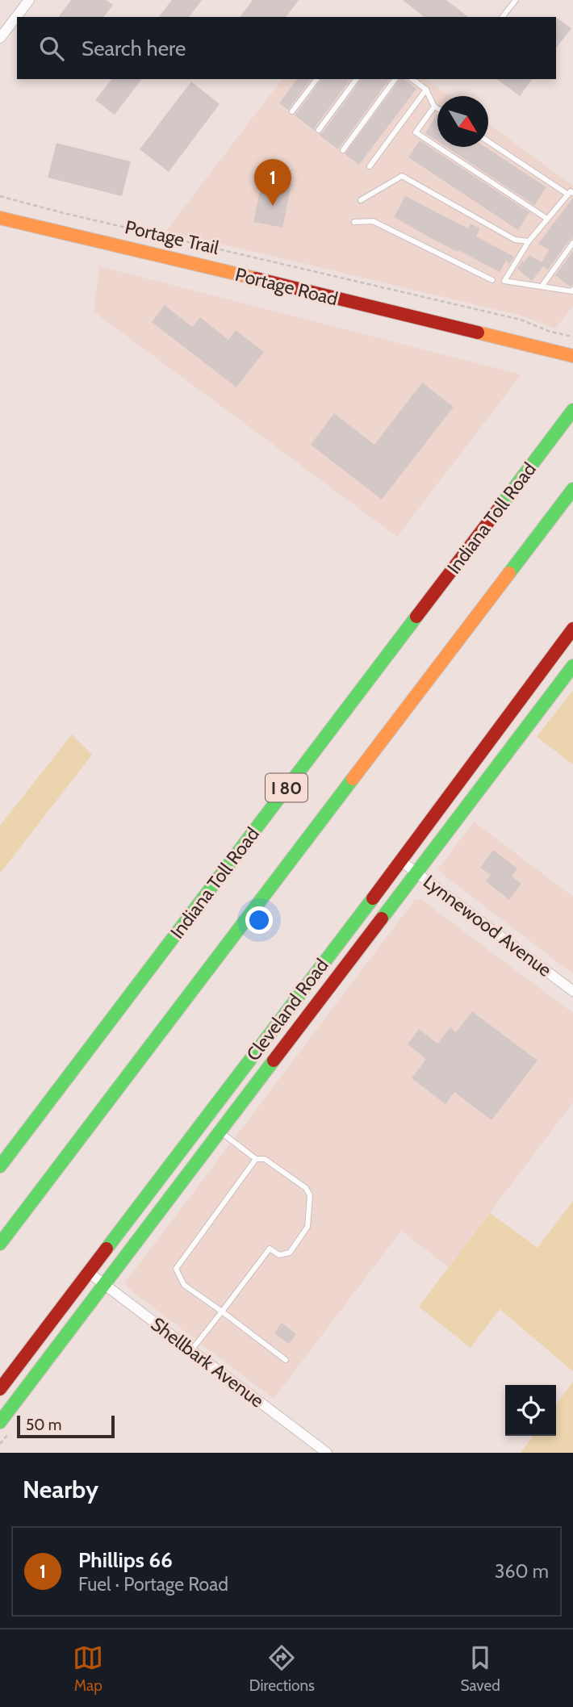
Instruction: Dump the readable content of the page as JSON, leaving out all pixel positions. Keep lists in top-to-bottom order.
{
  "streets": {
    "main road": [
      "Portage Road",
      "Indiana Toll Road",
      "I 80",
      "Cleveland Road"
    ],
    "street": ["Lynnewood Avenue", "Shellbark Avenue"],
    "path": ["Portage Trail"]
  },
  "crossings": [
    ["Lynnewood Avenue", "Cleveland Road"],
    ["Cleveland Road", "Shellbark Avenue"]
  ],
  "scale_bar": "50 m",
  "north": "bottom right",
  "page": {
    "search": "Search here",
    "pins": "1",
    "scale": "50 m",
    "heading": "Nearby",
    "list": [
      {
        "mark": "1",
        "name": "Phillips 66",
        "note": "Fuel · Portage Road",
        "value": "360 m"
      }
    ],
    "nav": ["Map", "Directions", "Saved"]
  }
}
